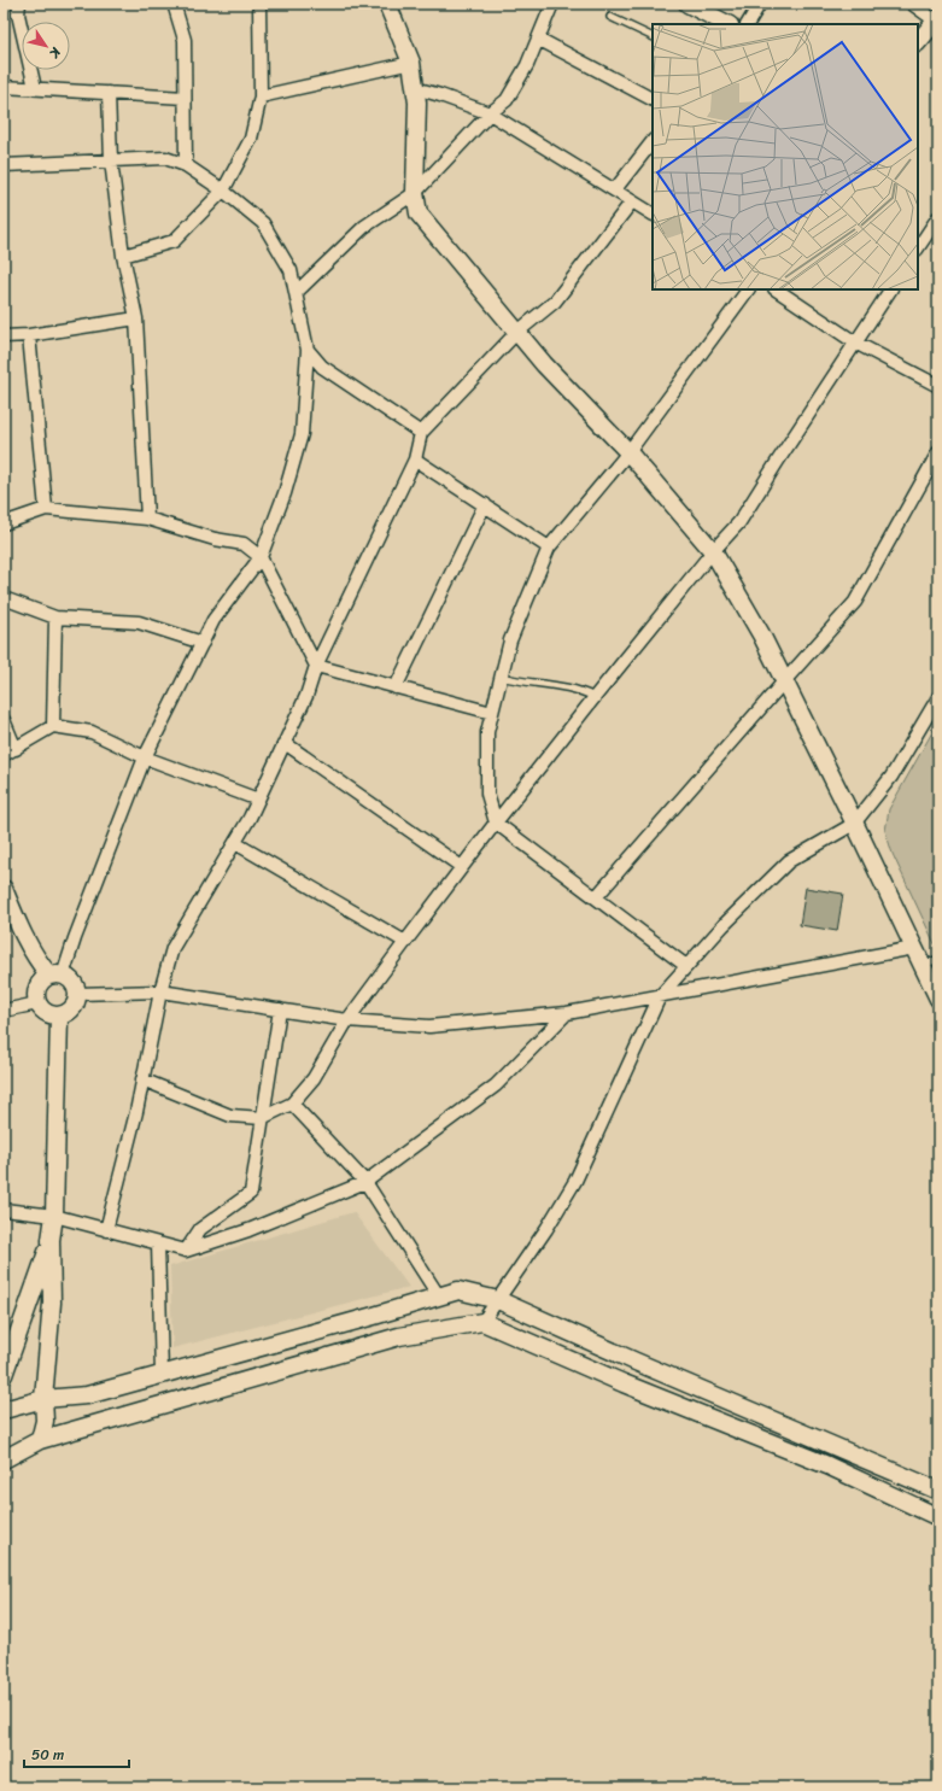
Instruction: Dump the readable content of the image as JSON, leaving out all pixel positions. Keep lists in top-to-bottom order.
{
  "scale_bar": "50 m",
  "north": "bottom right"
}
